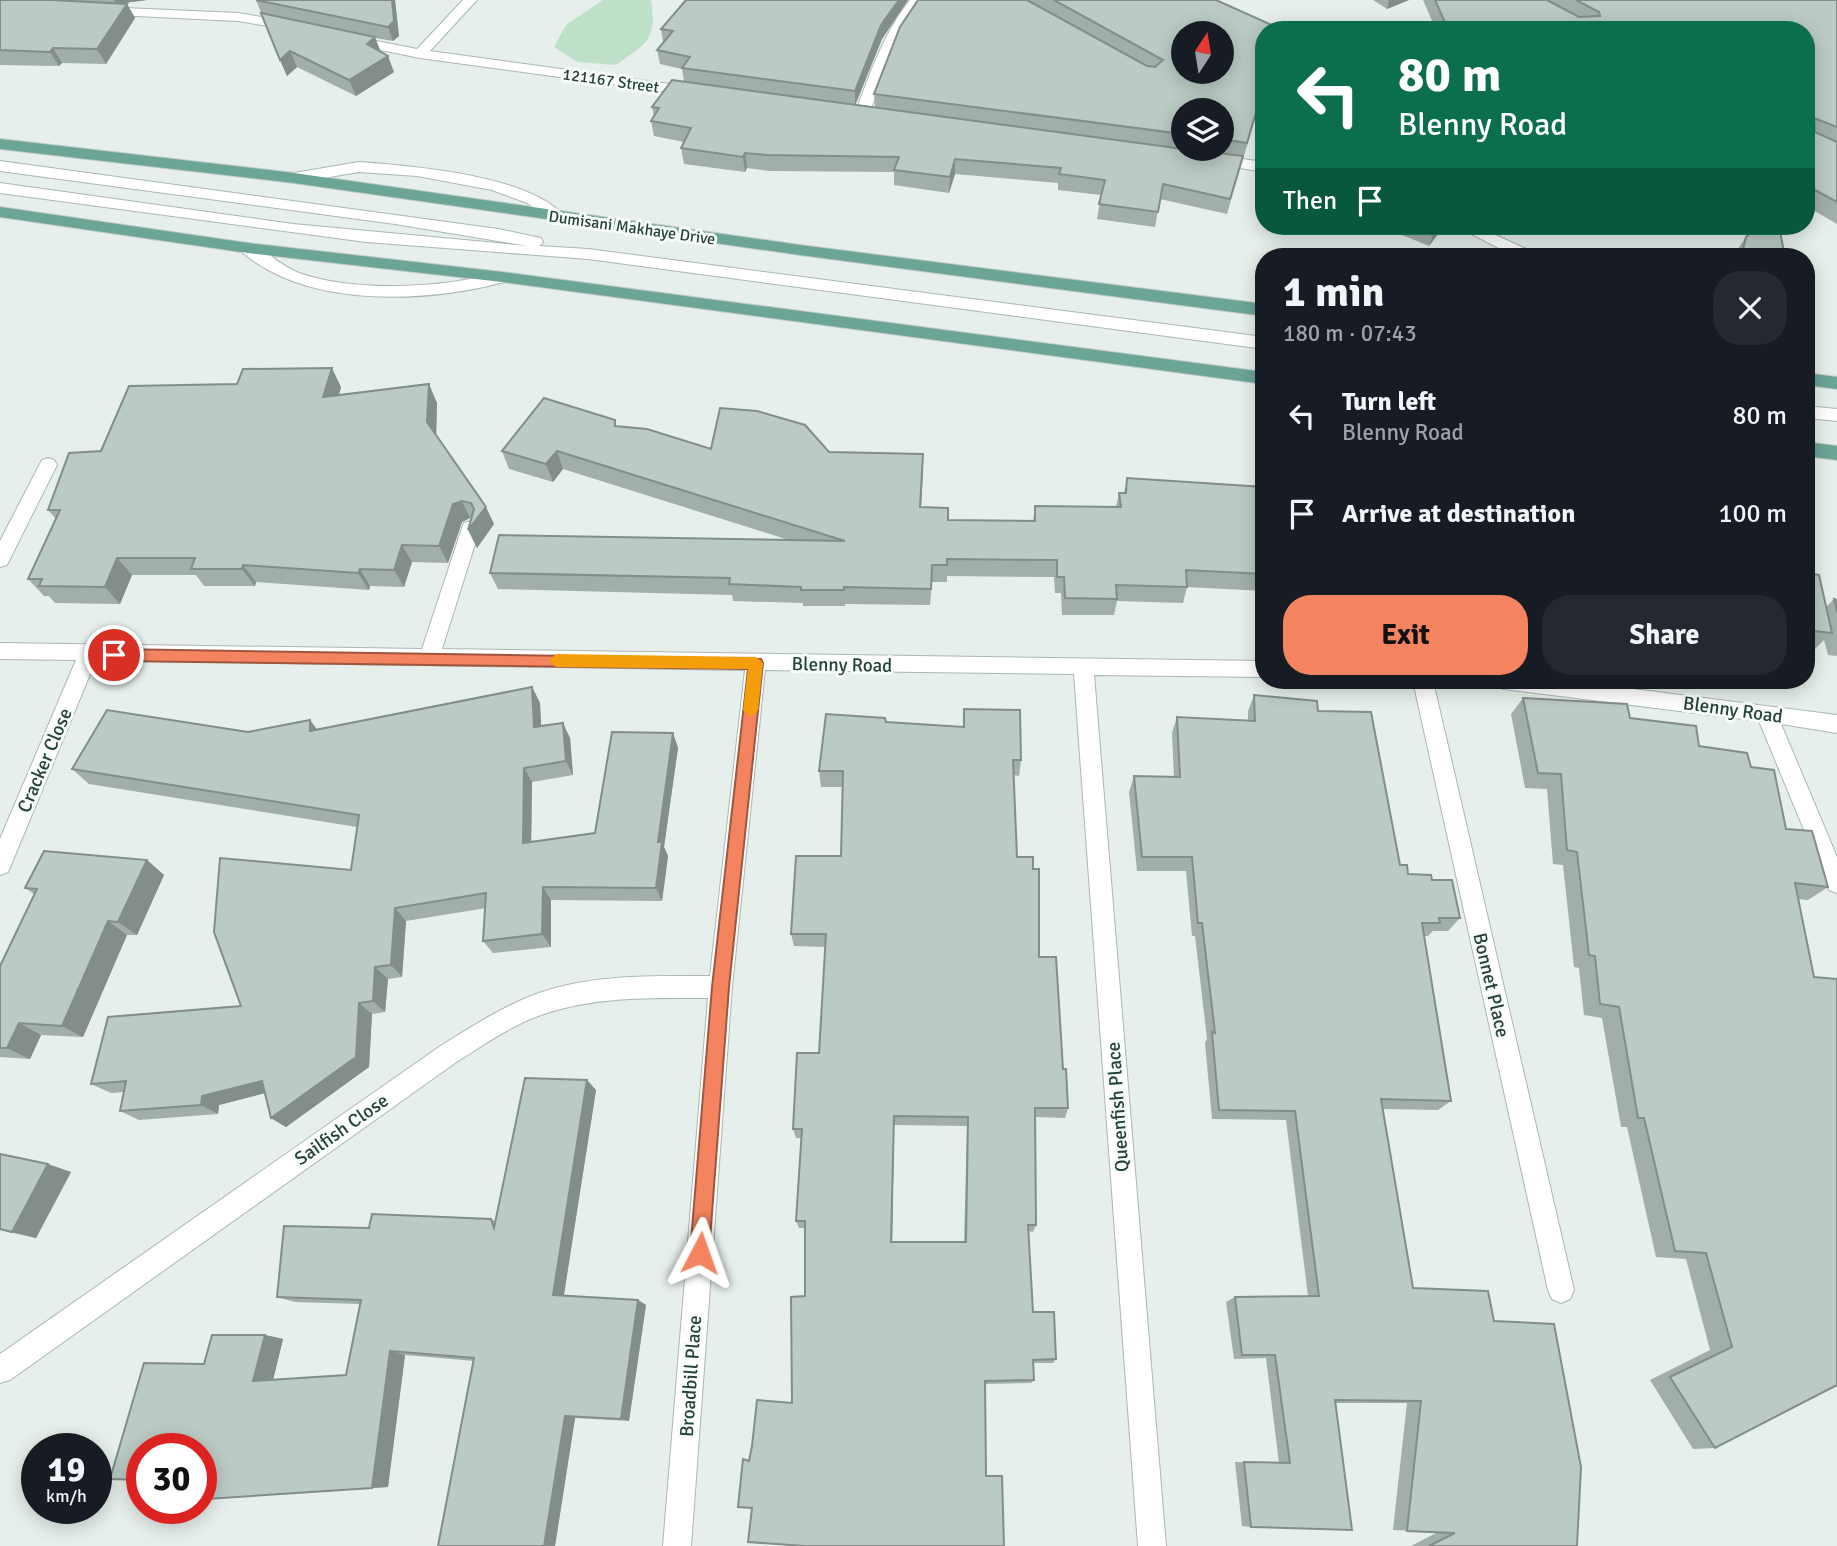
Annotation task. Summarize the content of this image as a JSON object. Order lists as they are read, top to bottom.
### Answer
{
  "streets": {
    "main road": ["Dumisani Makhaye Drive"],
    "street": [
      "121167 Street",
      "Blenny Road",
      "Cracker Close",
      "Bonnet Place",
      "Queenfish Place",
      "Sailfish Close",
      "Broadbill Place"
    ]
  },
  "crossings": [
    ["Blenny Road", "Cracker Close"],
    ["Blenny Road", "Queenfish Place"],
    ["Blenny Road", "Broadbill Place"],
    ["Sailfish Close", "Broadbill Place"]
  ],
  "north": "top",
  "page": {
    "turn": ["80 m", "Blenny Road"],
    "then": "Then",
    "heading": ["1 min", "180 m · 07:43"],
    "list": [
      {
        "name": "Turn left",
        "note": "Blenny Road",
        "value": "80 m"
      },
      {
        "name": "Arrive at destination",
        "value": "100 m"
      }
    ],
    "buttons": ["Exit", "Share"],
    "speed": "19 km/h",
    "limit": "30"
  }
}
